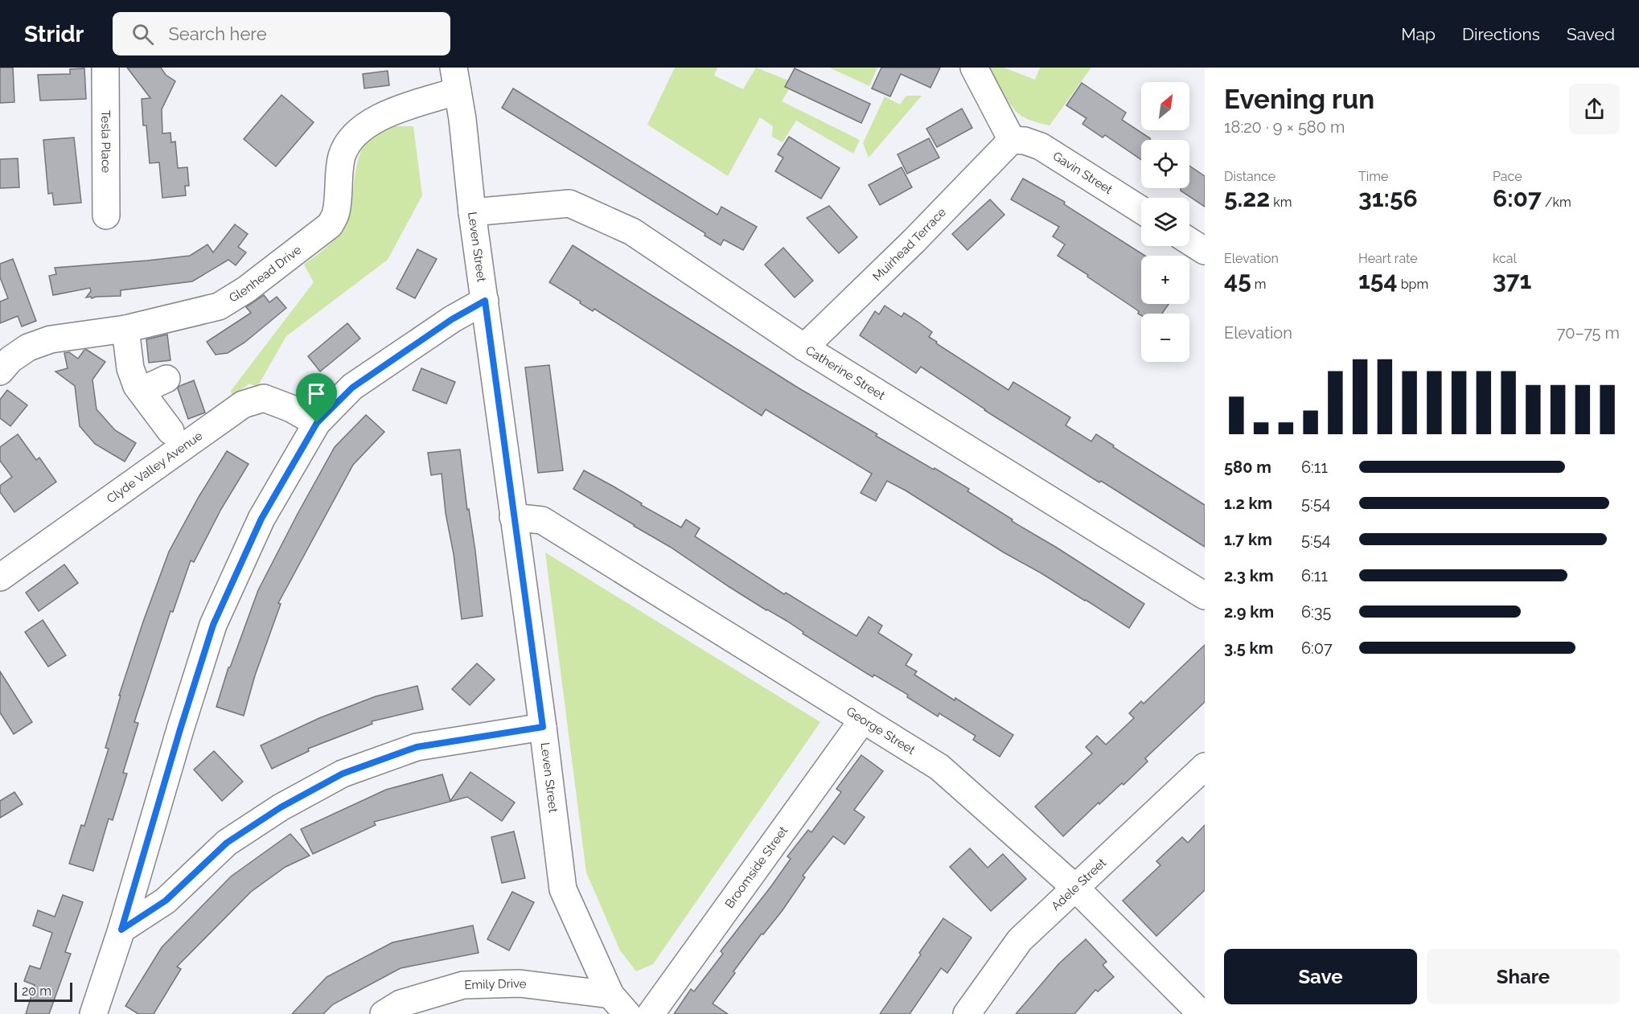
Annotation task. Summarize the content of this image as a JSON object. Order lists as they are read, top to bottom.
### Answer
{
  "streets": {
    "street": [
      "Tesla Place",
      "Gavin Street",
      "Muirhead Terrace",
      "Leven Street",
      "Glenhead Drive",
      "Catherine Street",
      "Clyde Valley Avenue",
      "George Street",
      "Broomside Street",
      "Adele Street",
      "Emily Drive"
    ]
  },
  "crossings": [
    ["Gavin Street", "Muirhead Terrace"],
    ["Muirhead Terrace", "Catherine Street"],
    ["Leven Street", "Glenhead Drive"],
    ["Leven Street", "Catherine Street"],
    ["Leven Street", "George Street"],
    ["Leven Street", "Emily Drive"],
    ["George Street", "Broomside Street"],
    ["George Street", "Adele Street"]
  ],
  "scale_bar": "20 m",
  "north": "top right",
  "page": {
    "header": "Stridr",
    "search": "Search here",
    "nav": ["Map", "Directions", "Saved"],
    "heading": ["Evening run", "18:20 · 9 × 580 m"],
    "map_buttons": ["+", "−"],
    "stats": [
      ["Distance", "5.22 km"],
      ["Time", "31:56"],
      ["Pace", "6:07 /km"],
      ["Elevation", "45 m"],
      ["Heart rate", "154 bpm"],
      ["kcal", "371"]
    ],
    "chart": ["Elevation", "70–75 m"],
    "list": [
      {
        "name": "580 m",
        "note": "6:11"
      },
      {
        "name": "1.2 km",
        "note": "5:54"
      },
      {
        "name": "1.7 km",
        "note": "5:54"
      },
      {
        "name": "2.3 km",
        "note": "6:11"
      },
      {
        "name": "2.9 km",
        "note": "6:35"
      },
      {
        "name": "3.5 km",
        "note": "6:07"
      }
    ],
    "buttons": ["Save", "Share"],
    "scale": "20 m"
  }
}
